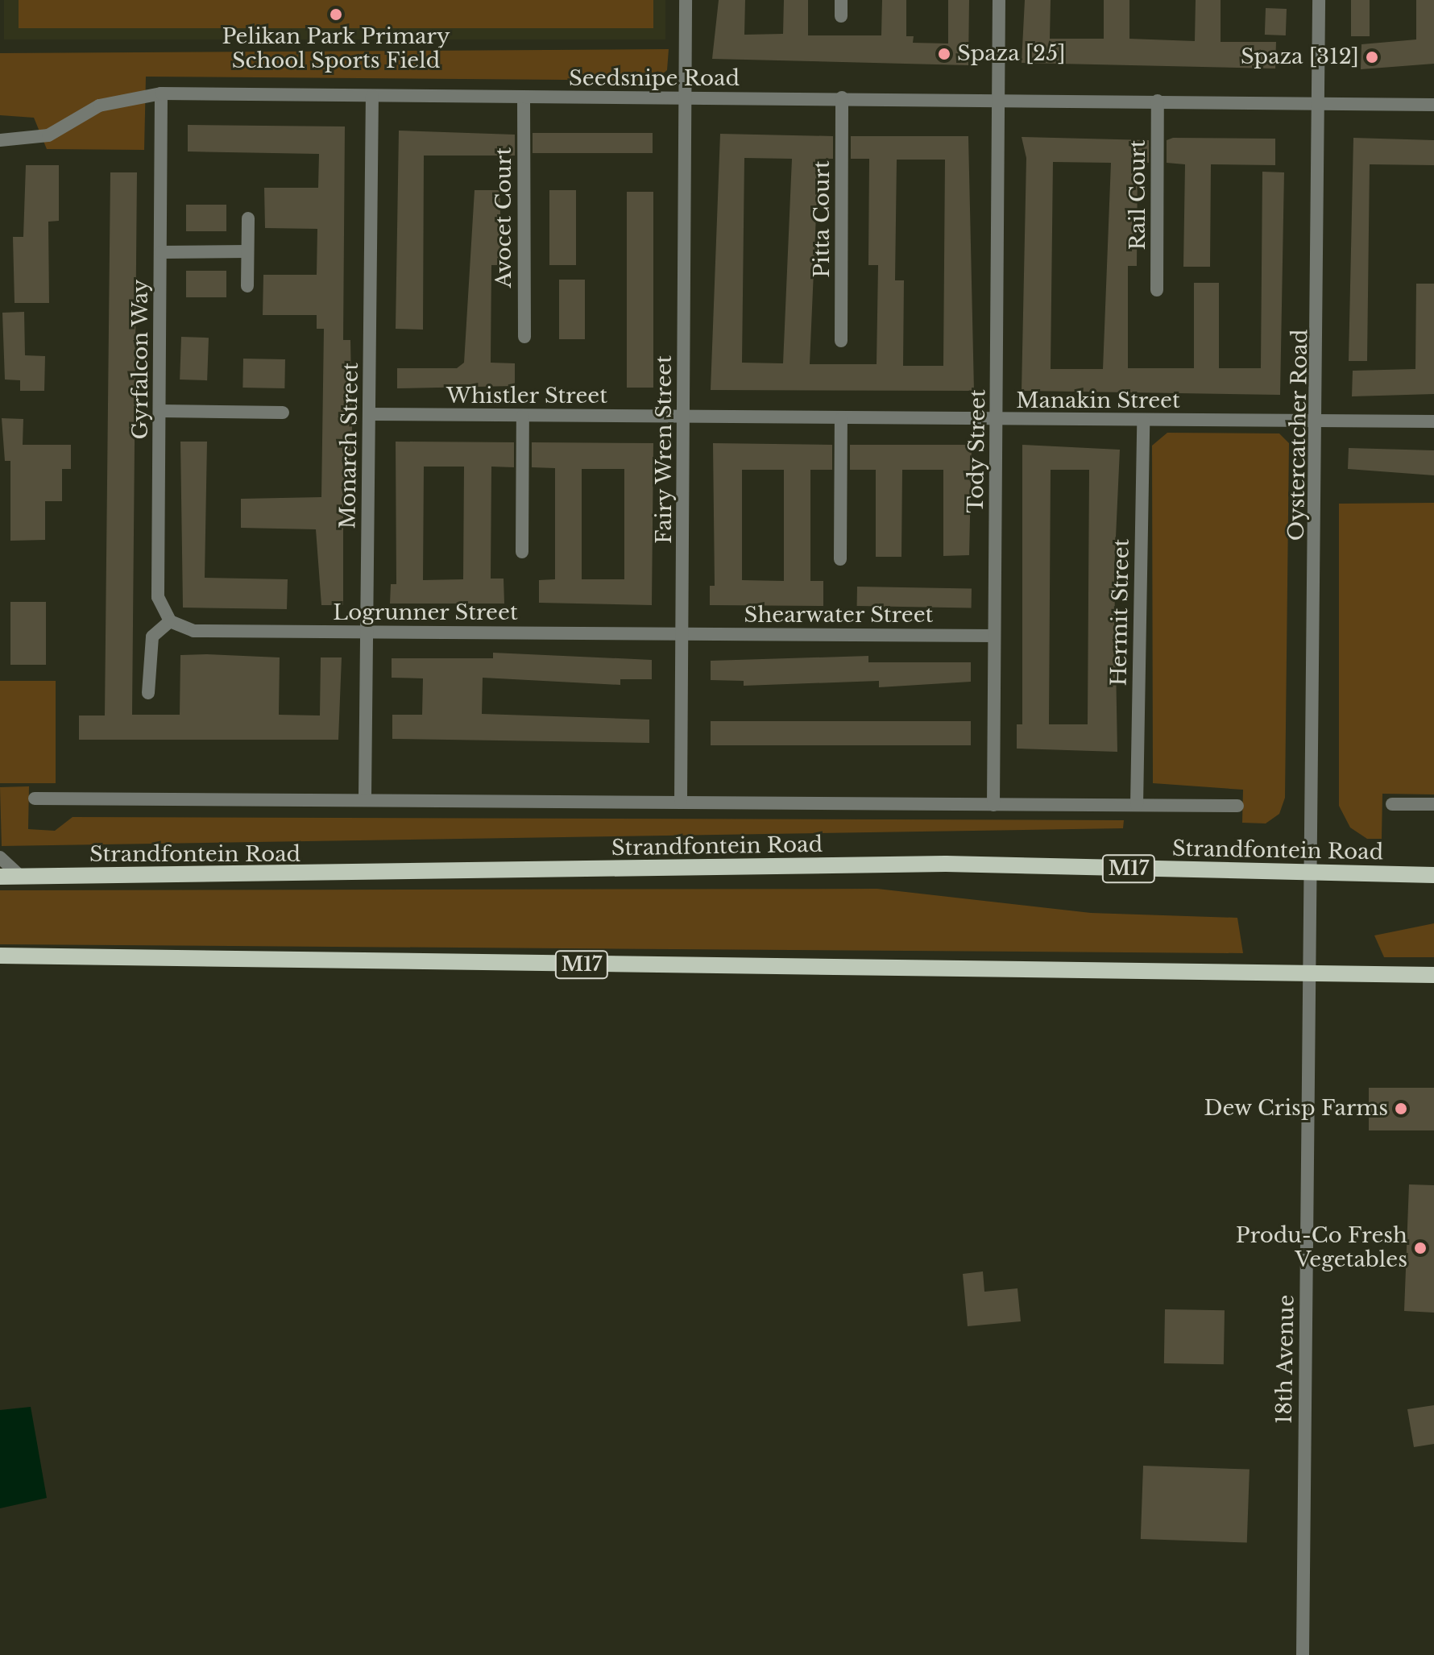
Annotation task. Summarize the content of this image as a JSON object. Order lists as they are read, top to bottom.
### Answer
{
  "streets": {
    "main road": ["Strandfontein Road", "M17"],
    "street": [
      "Seedsnipe Road",
      "Rail Court",
      "Avocet Court",
      "Pitta Court",
      "Gyrfalcon Way",
      "Whistler Street",
      "Manakin Street",
      "Oystercatcher Road",
      "Monarch Street",
      "Fairy Wren Street",
      "Tody Street",
      "Hermit Street",
      "Logrunner Street",
      "Shearwater Street",
      "18th Avenue"
    ]
  },
  "crossings": [
    ["Seedsnipe Road", "Rail Court"],
    ["Seedsnipe Road", "Avocet Court"],
    ["Seedsnipe Road", "Pitta Court"],
    ["Seedsnipe Road", "Gyrfalcon Way"],
    ["Seedsnipe Road", "Oystercatcher Road"],
    ["Seedsnipe Road", "Monarch Street"],
    ["Seedsnipe Road", "Fairy Wren Street"],
    ["Seedsnipe Road", "Tody Street"],
    ["Gyrfalcon Way", "Logrunner Street"],
    ["Whistler Street", "Manakin Street"],
    ["Whistler Street", "Monarch Street"],
    ["Whistler Street", "Fairy Wren Street"],
    ["Manakin Street", "Oystercatcher Road"],
    ["Manakin Street", "Fairy Wren Street"],
    ["Manakin Street", "Tody Street"],
    ["Manakin Street", "Hermit Street"],
    ["Oystercatcher Road", "Strandfontein Road"],
    ["Oystercatcher Road", "18th Avenue"],
    ["Monarch Street", "Logrunner Street"],
    ["Monarch Street", "Strandfontein Road"],
    ["Fairy Wren Street", "Logrunner Street"],
    ["Fairy Wren Street", "Shearwater Street"],
    ["Fairy Wren Street", "Strandfontein Road"],
    ["Tody Street", "Shearwater Street"],
    ["Tody Street", "Strandfontein Road"],
    ["Hermit Street", "Strandfontein Road"],
    ["Logrunner Street", "Shearwater Street"],
    ["Strandfontein Road", "18th Avenue"],
    ["M17", "18th Avenue"]
  ],
  "places": [
    "Pelikan Park Primary School Sports Field",
    "Spaza [25]",
    "Spaza [312]",
    "Dew Crisp Farms",
    "Produ-Co Fresh Vegetables"
  ]
}
